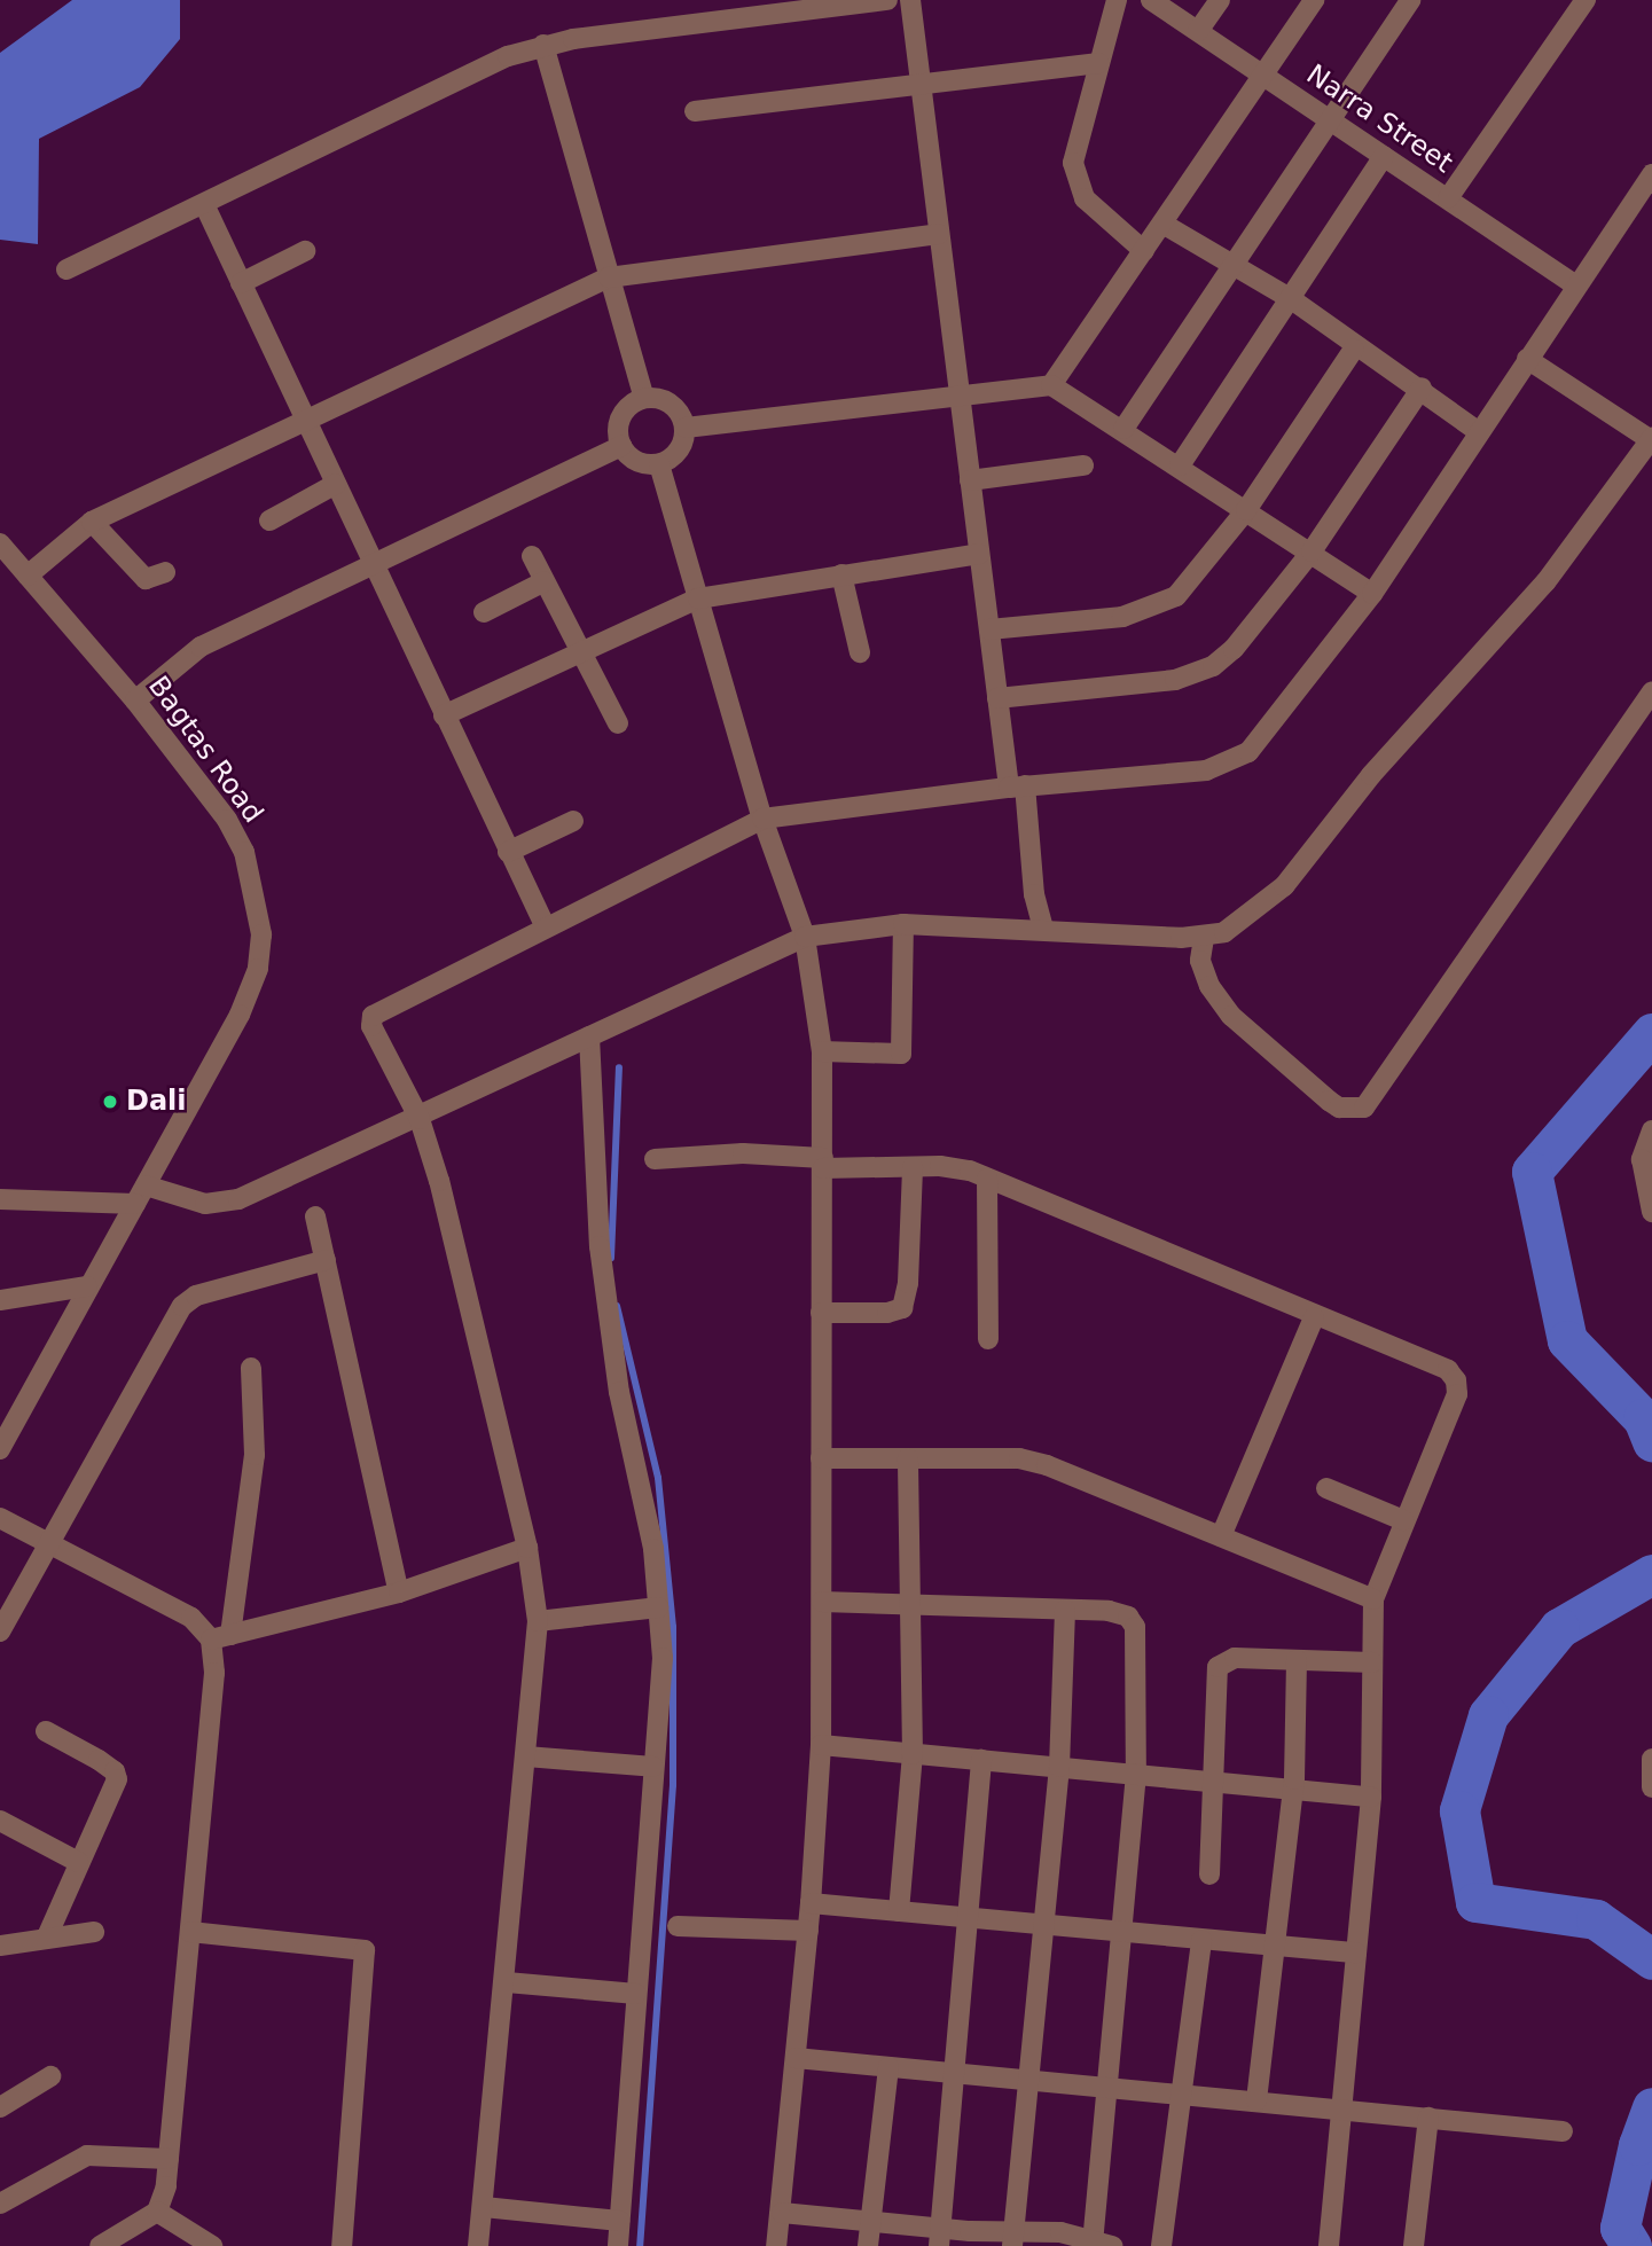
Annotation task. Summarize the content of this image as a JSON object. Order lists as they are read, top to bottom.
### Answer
{
  "streets": {
    "street": ["Narra Street", "Bagtas Road"]
  },
  "places": ["Dali"]
}
